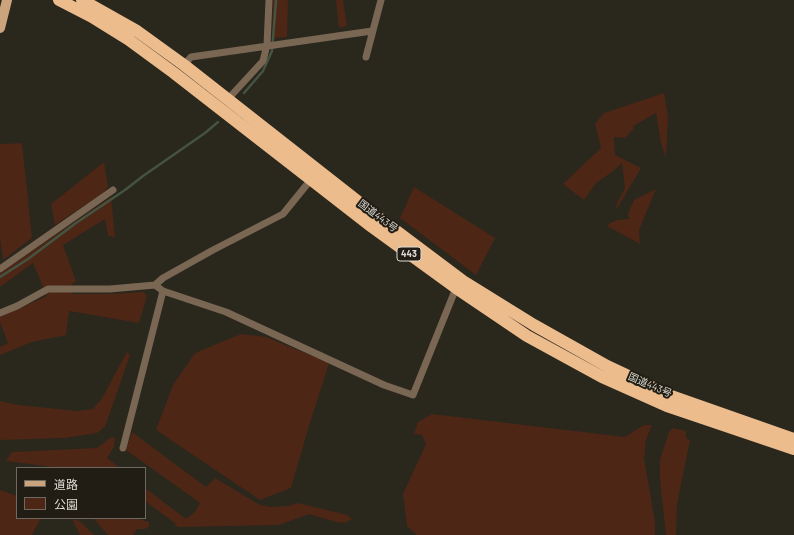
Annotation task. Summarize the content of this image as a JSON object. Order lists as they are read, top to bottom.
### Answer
{
  "streets": {
    "highway": ["国道443号", "443"]
  },
  "legend": ["道路", "公園"]
}
